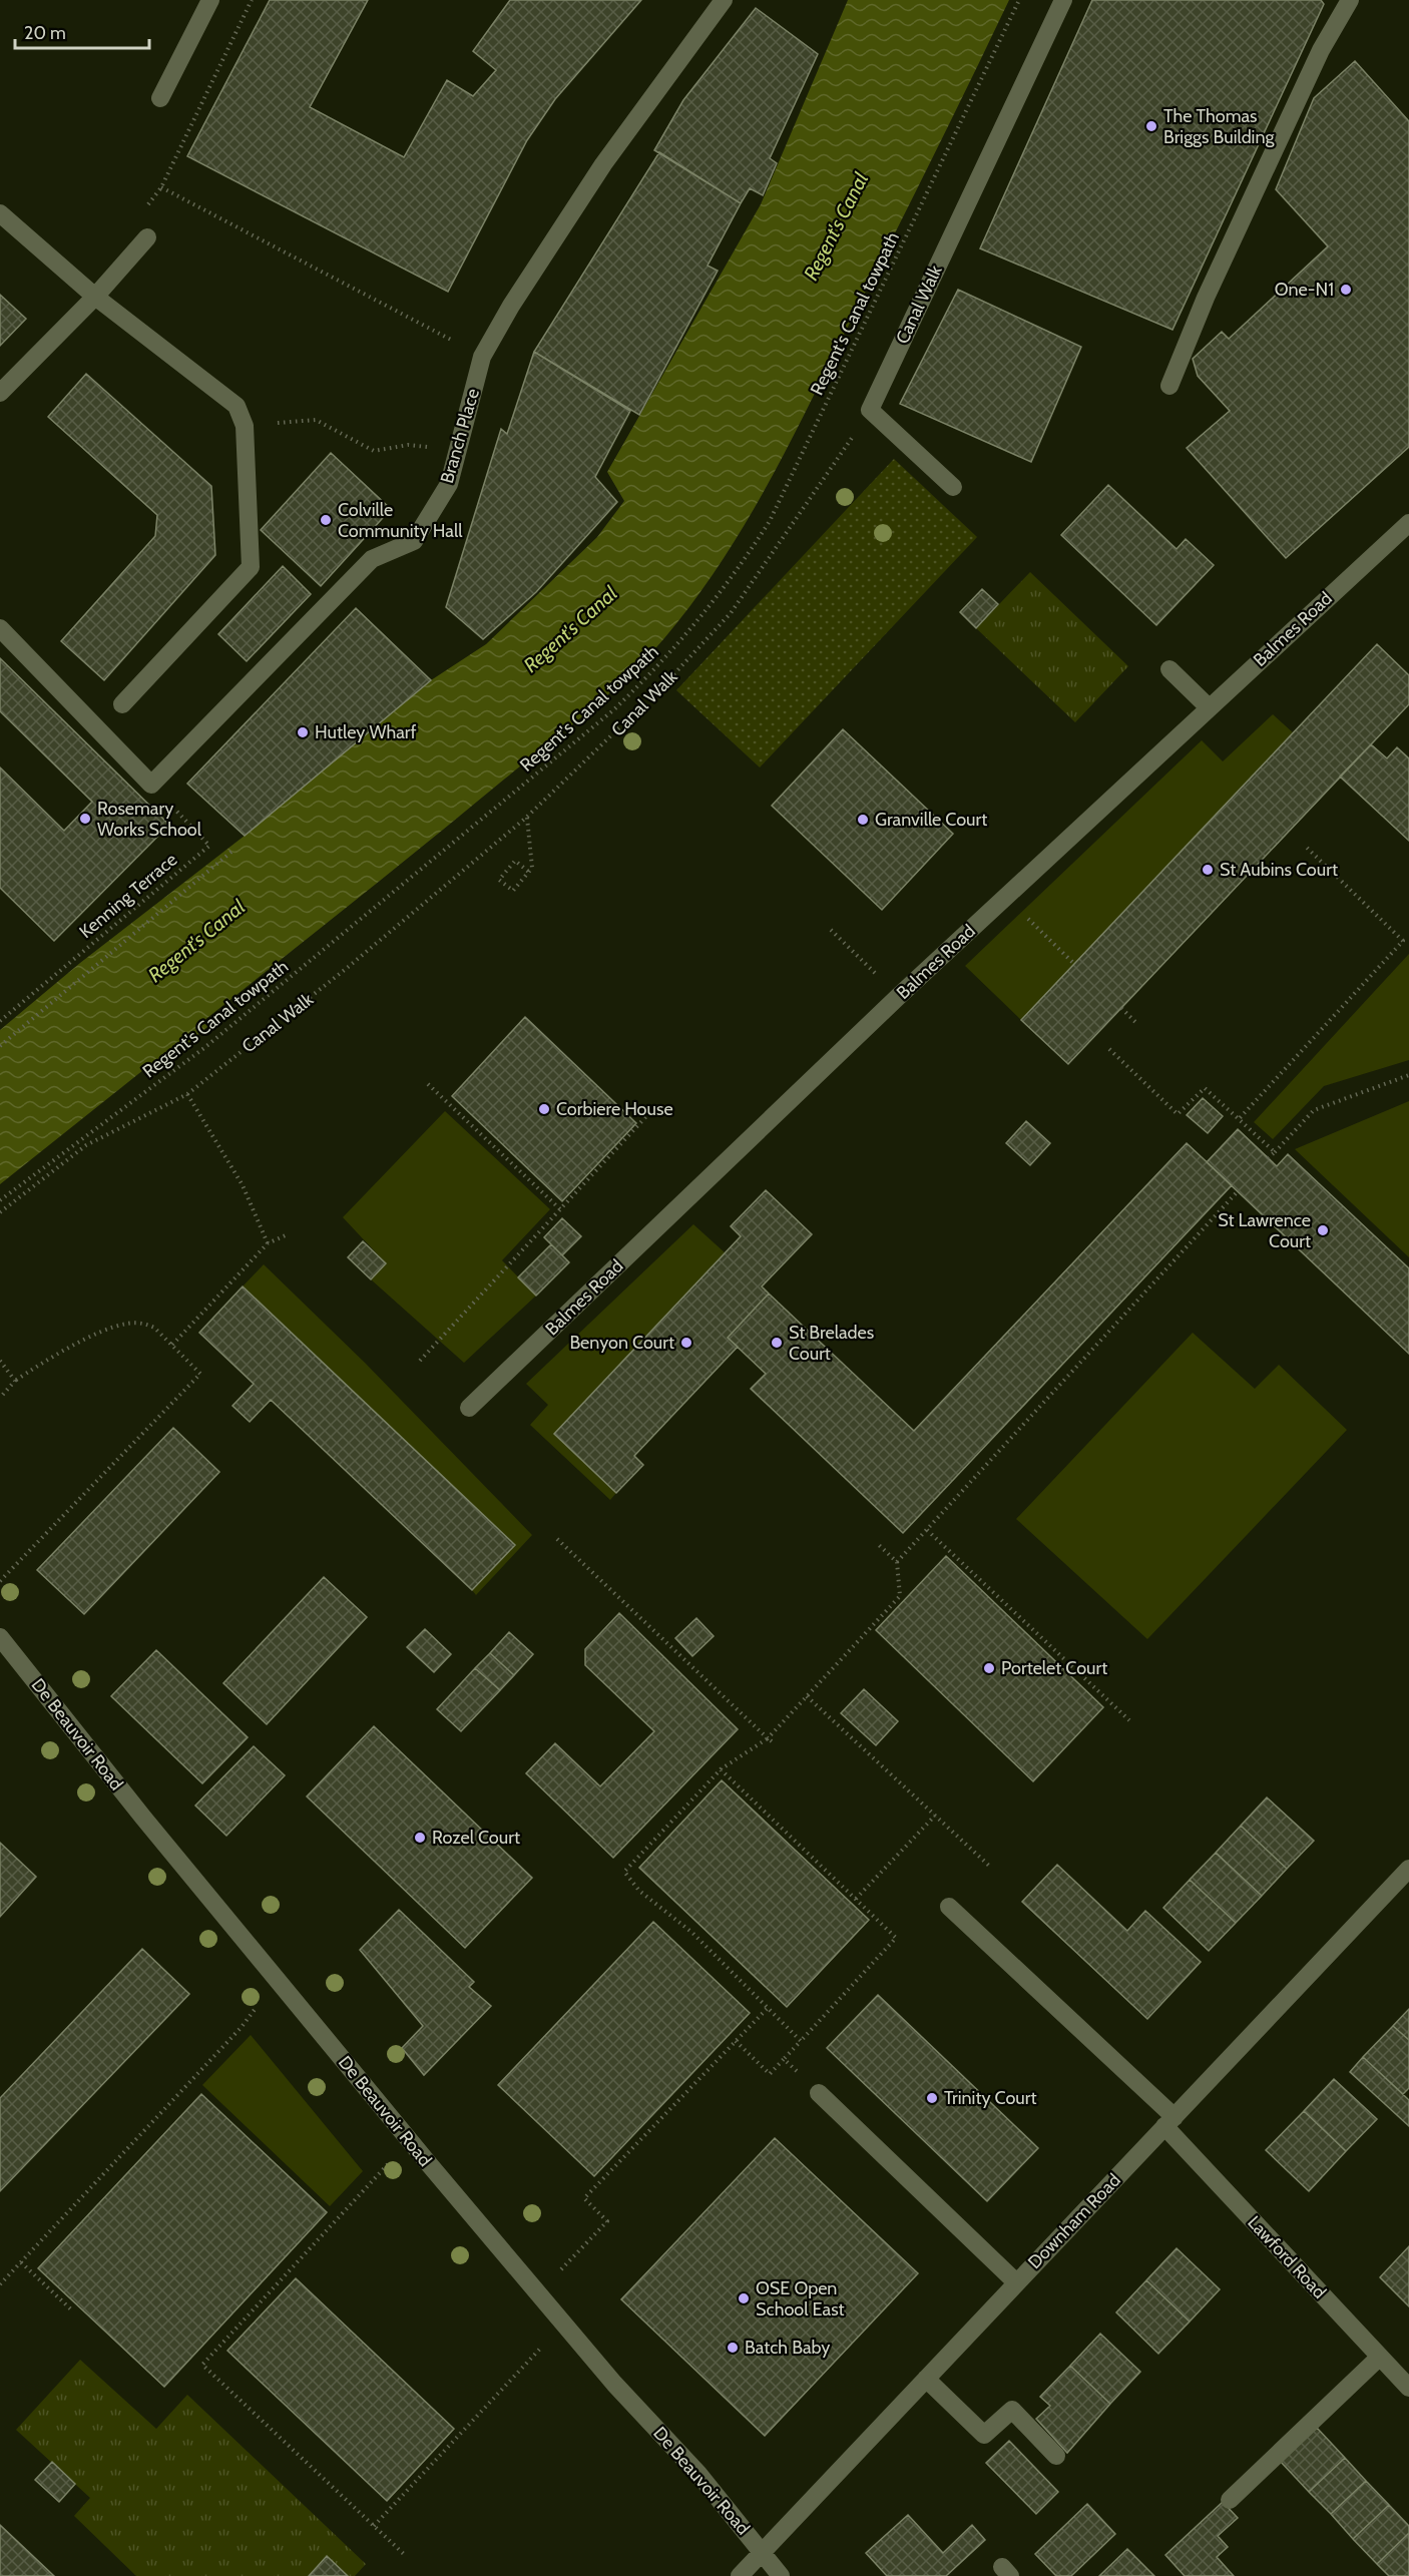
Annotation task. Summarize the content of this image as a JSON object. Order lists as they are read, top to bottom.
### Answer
{
  "streets": {
    "street": [
      "Canal Walk",
      "Branch Place",
      "Balmes Road",
      "De Beauvoir Road",
      "Downham Road",
      "Lawford Road"
    ],
    "path": ["Regent's Canal towpath", "Kenning Terrace"]
  },
  "crossings": [
    ["Branch Place", "Kenning Terrace"],
    ["De Beauvoir Road", "Downham Road"],
    ["Downham Road", "Lawford Road"]
  ],
  "water": ["Regent's Canal"],
  "places": [
    "The Thomas Briggs Building",
    "One-N1",
    "Colville Community Hall",
    "Hutley Wharf",
    "Rosemary Works School",
    "Granville Court",
    "St Aubins Court",
    "Corbiere House",
    "St Lawrence Court",
    "Benyon Court",
    "St Brelades Court",
    "Portelet Court",
    "Rozel Court",
    "Trinity Court",
    "OSE Open School East",
    "Batch Baby"
  ],
  "scale_bar": "20 m"
}
